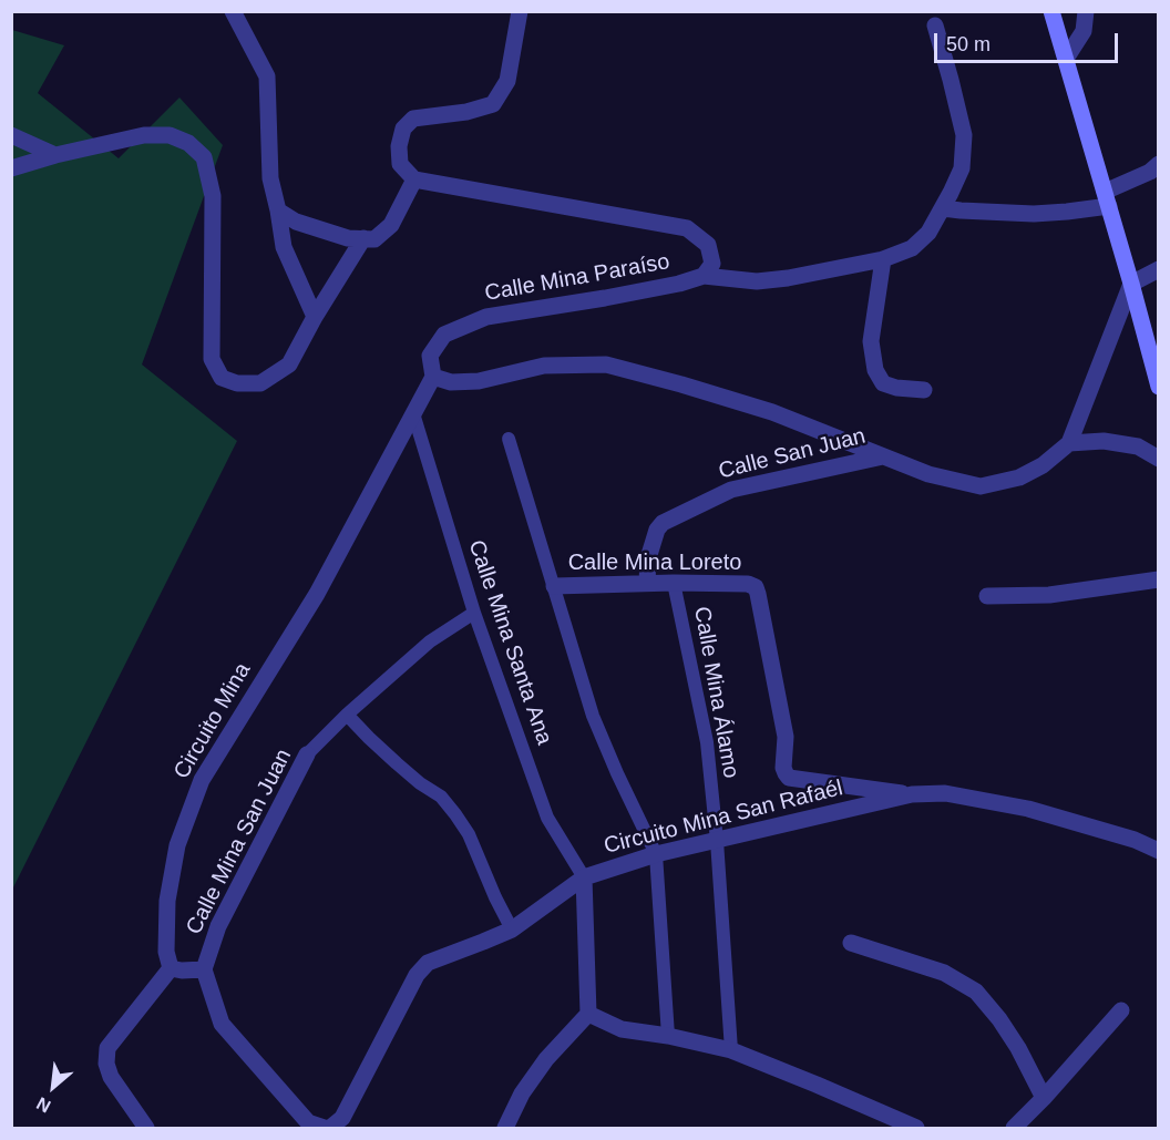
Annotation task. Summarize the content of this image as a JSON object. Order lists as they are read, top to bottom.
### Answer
{
  "streets": {
    "street": [
      "Calle Mina Paraíso",
      "Calle San Juan",
      "Calle Mina Loreto",
      "Circuito Mina",
      "Circuito Mina San Rafaél",
      "Calle Mina San Juan"
    ],
    "lane": ["Calle Mina Santa Ana", "Calle Mina Álamo"]
  },
  "crossings": [
    ["Calle Mina Paraíso", "Circuito Mina"],
    ["Calle San Juan", "Calle Mina Loreto"],
    ["Calle Mina Loreto", "Calle Mina Álamo"],
    ["Calle Mina Loreto", "Circuito Mina San Rafaél"],
    ["Calle Mina Santa Ana", "Circuito Mina"],
    ["Calle Mina Santa Ana", "Circuito Mina San Rafaél"],
    ["Calle Mina Santa Ana", "Calle Mina San Juan"],
    ["Calle Mina Álamo", "Circuito Mina San Rafaél"]
  ],
  "scale_bar": "50 m",
  "north": "bottom left"
}
